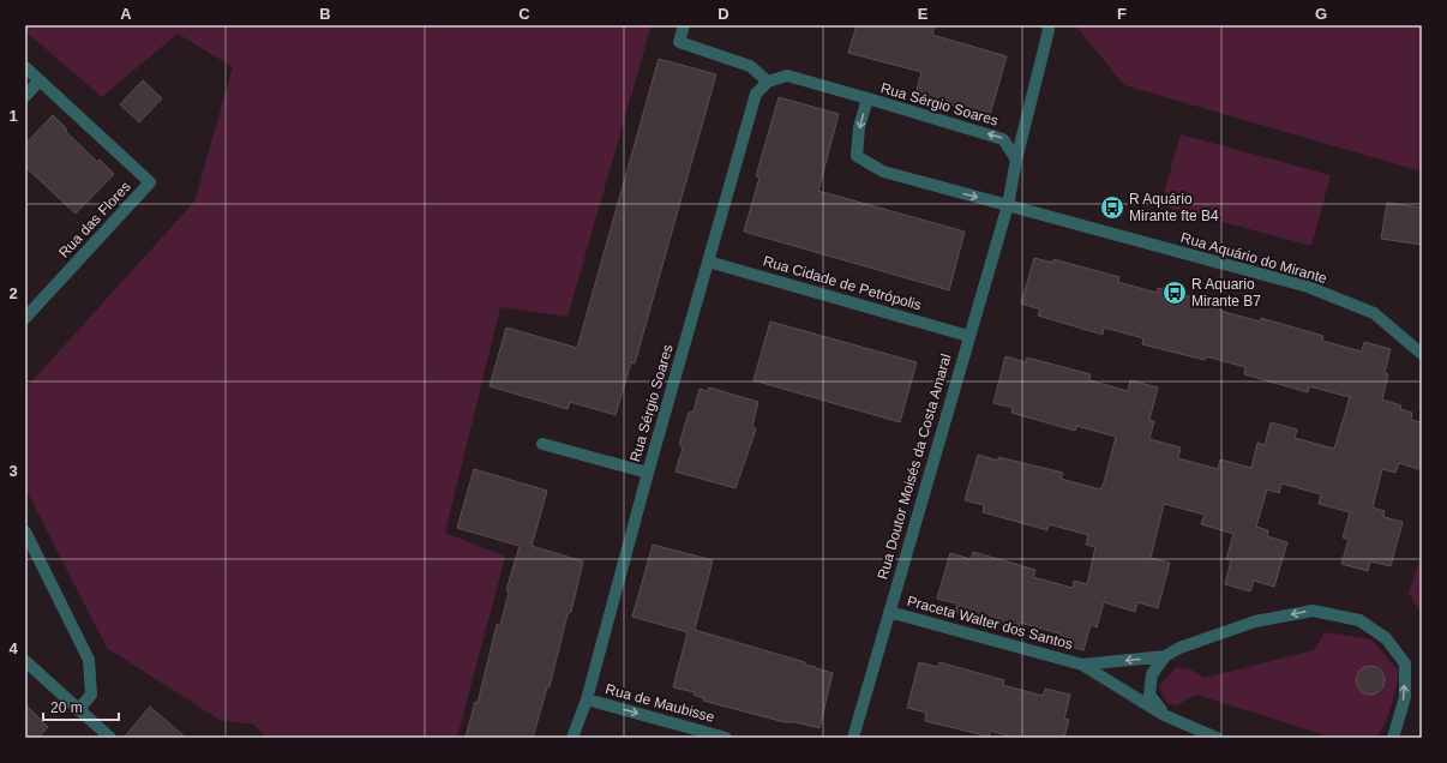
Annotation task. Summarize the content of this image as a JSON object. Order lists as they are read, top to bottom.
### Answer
{
  "streets": {
    "street": [
      "Rua Sérgio Soares",
      "Rua das Flores",
      "Rua Aquário do Mirante",
      "Rua Cidade de Petrópolis",
      "Rua Doutor Moisés da Costa Amaral",
      "Praceta Walter dos Santos",
      "Rua de Maubisse"
    ]
  },
  "crossings": [
    ["Rua Sérgio Soares", "Rua Aquário do Mirante"],
    ["Rua Sérgio Soares", "Rua Cidade de Petrópolis"],
    ["Rua Sérgio Soares", "Rua Doutor Moisés da Costa Amaral"],
    ["Rua Sérgio Soares", "Rua de Maubisse"],
    ["Rua Aquário do Mirante", "Rua Doutor Moisés da Costa Amaral"],
    ["Rua Cidade de Petrópolis", "Rua Doutor Moisés da Costa Amaral"],
    ["Rua Doutor Moisés da Costa Amaral", "Praceta Walter dos Santos"]
  ],
  "one_way": ["Rua de Maubisse"],
  "places": {
    "bus stop": ["R Aquário Mirante fte B4", "R Aquario Mirante B7"]
  },
  "scale_bar": "20 m",
  "grid": {
    "columns": [
      "A",
      "B",
      "C",
      "D",
      "E",
      "F",
      "G"
    ],
    "rows": [
      "1",
      "2",
      "3",
      "4"
    ]
  }
}
